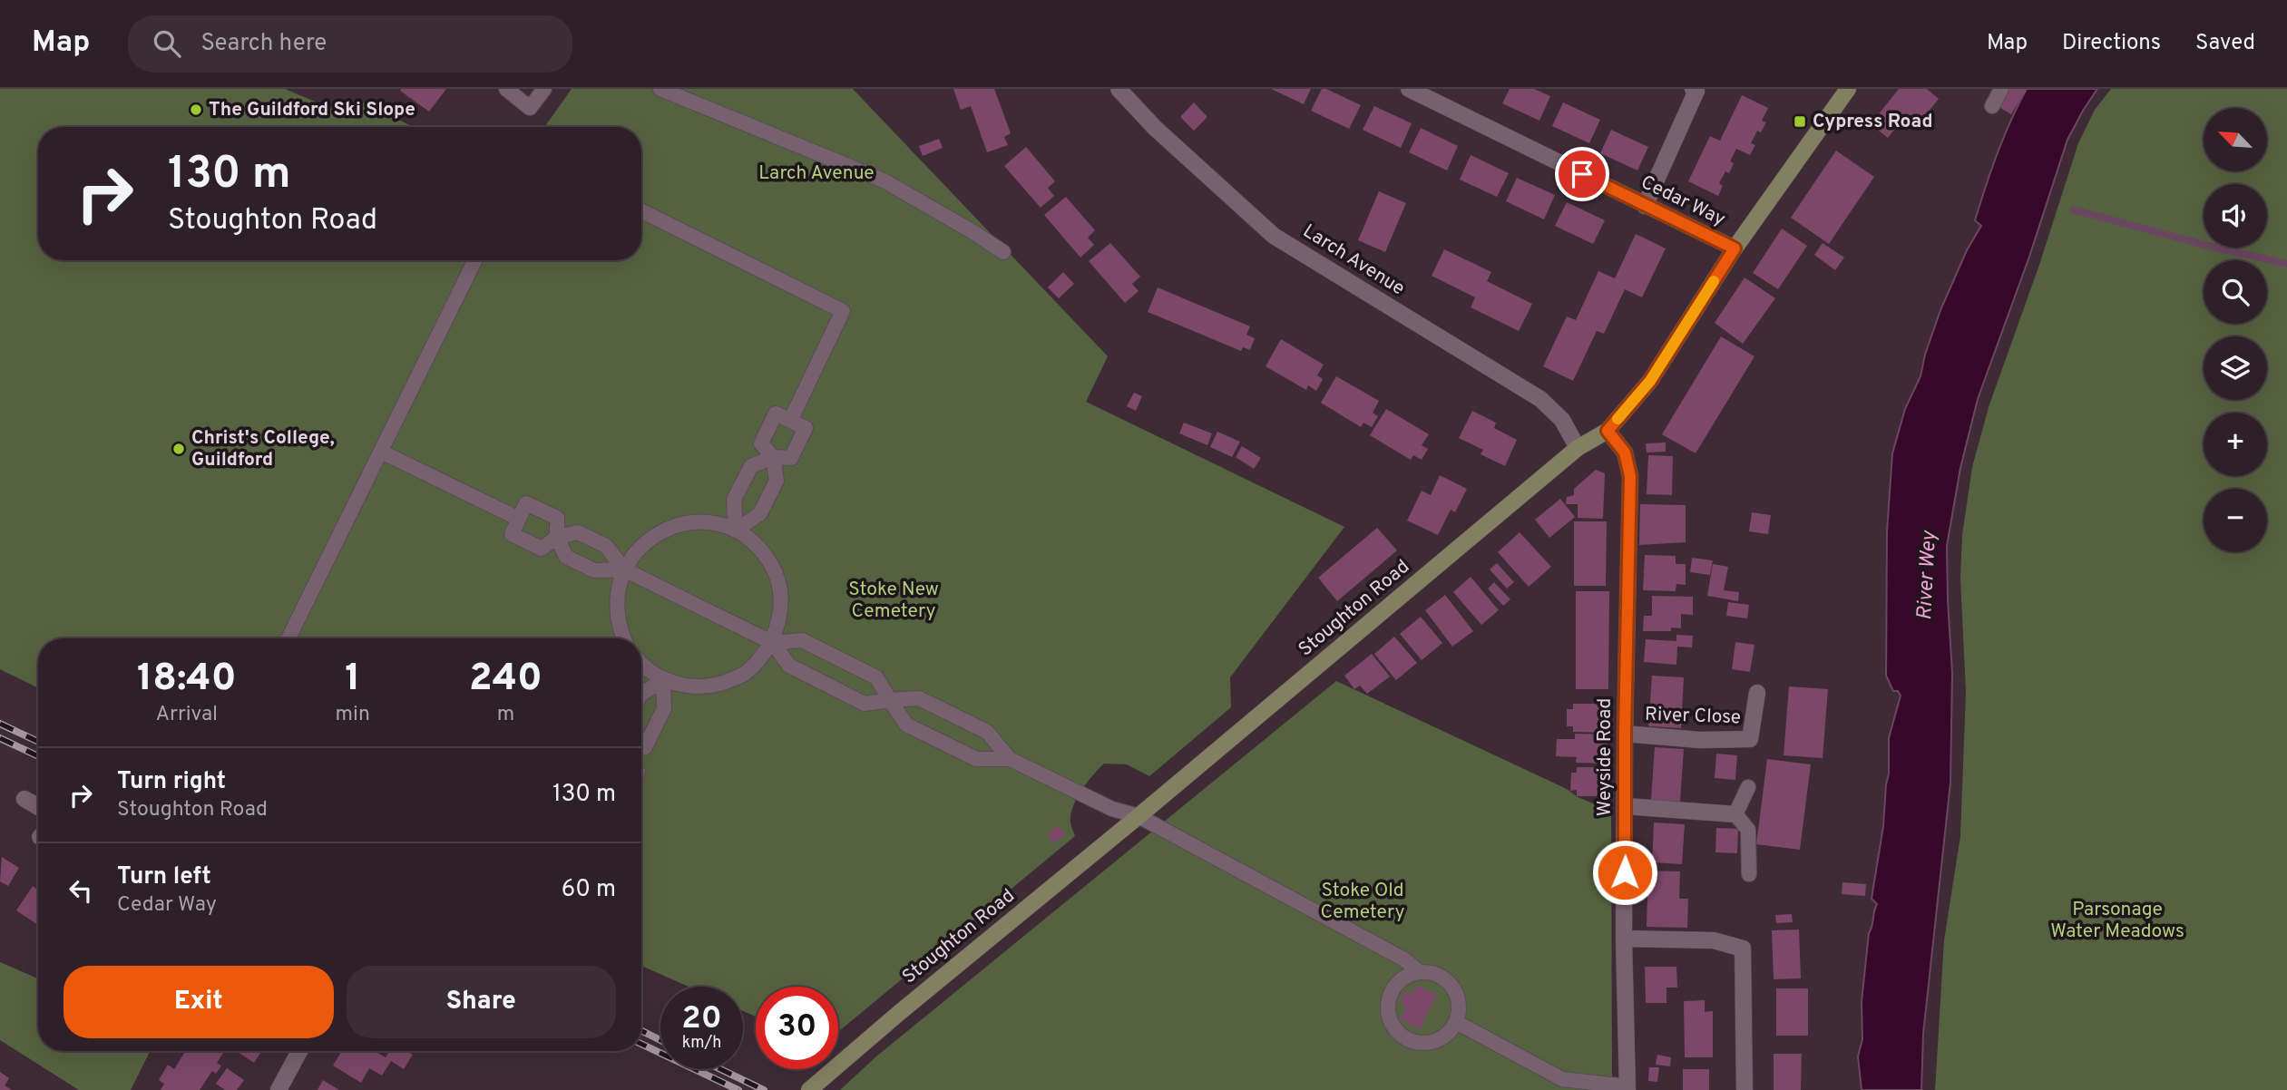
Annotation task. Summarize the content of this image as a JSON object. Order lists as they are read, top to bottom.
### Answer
{
  "streets": {
    "street": [
      "Cedar Way",
      "Larch Avenue",
      "Stoughton Road",
      "River Close",
      "Weyside Road"
    ]
  },
  "crossings": [
    ["Cedar Way", "Stoughton Road"],
    ["Larch Avenue", "Stoughton Road"],
    ["Stoughton Road", "Weyside Road"],
    ["River Close", "Weyside Road"]
  ],
  "water": ["River Wey"],
  "parks": [
    "Larch Avenue",
    "Stoke New Cemetery",
    "Stoke Old Cemetery",
    "Parsonage Water Meadows"
  ],
  "places": {
    "other": ["The Guildford Ski Slope", "Christ's College, Guildford"],
    "transit": ["Cypress Road"]
  },
  "north": "top left",
  "page": {
    "header": "Map",
    "search": "Search here",
    "nav": ["Map", "Directions", "Saved"],
    "map_buttons": ["+", "−"],
    "turn": ["130 m", "Stoughton Road"],
    "eta": [
      "18:40",
      "Arrival",
      "1",
      "min",
      "240",
      "m"
    ],
    "list": [
      {
        "name": "Turn right",
        "note": "Stoughton Road",
        "value": "130 m"
      },
      {
        "name": "Turn left",
        "note": "Cedar Way",
        "value": "60 m"
      }
    ],
    "buttons": ["Exit", "Share"],
    "speed": "20 km/h",
    "limit": "30"
  }
}
